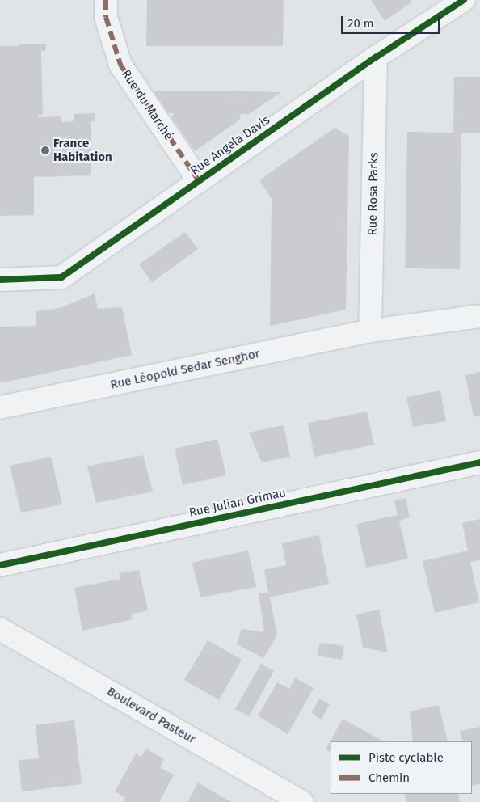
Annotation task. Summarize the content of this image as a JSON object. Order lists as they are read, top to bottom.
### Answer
{
  "streets": {
    "street": [
      "Rue du Marché",
      "Rue Angela Davis",
      "Rue Rosa Parks",
      "Rue Léopold Sedar Senghor",
      "Rue Julian Grimau",
      "Boulevard Pasteur"
    ]
  },
  "crossings": [
    ["Rue du Marché", "Rue Angela Davis"],
    ["Rue Angela Davis", "Rue Rosa Parks"],
    ["Rue Rosa Parks", "Rue Léopold Sedar Senghor"]
  ],
  "places": ["France Habitation"],
  "legend": ["Piste cyclable", "Chemin"],
  "scale_bar": "20 m"
}
